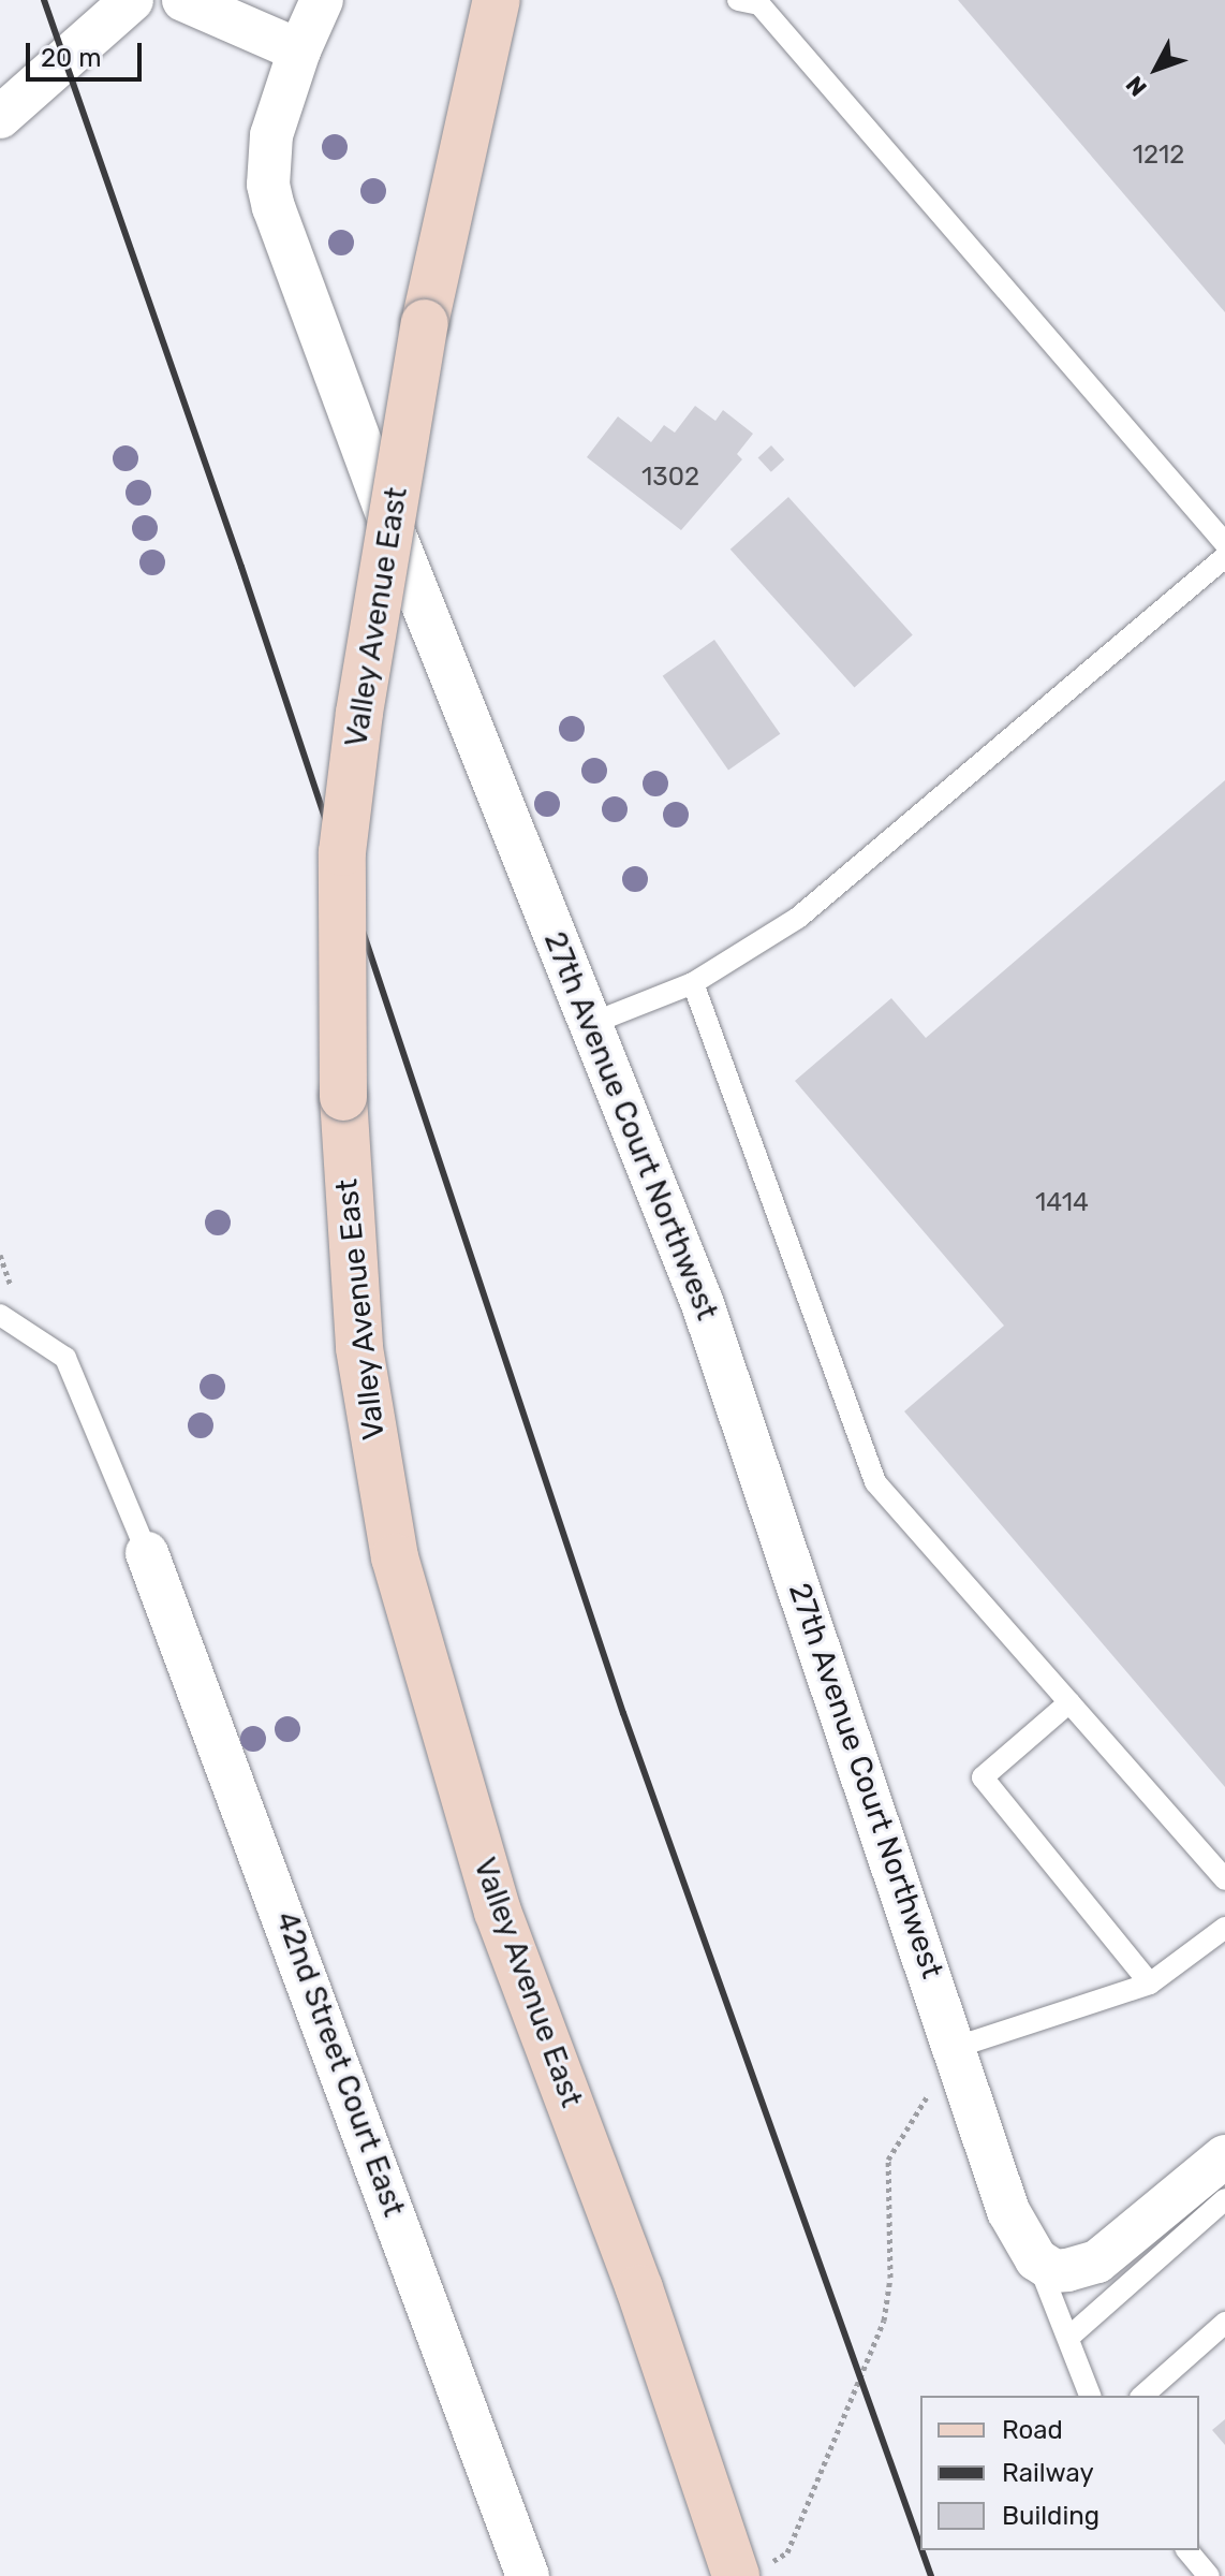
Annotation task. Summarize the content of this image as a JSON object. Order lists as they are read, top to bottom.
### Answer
{
  "streets": {
    "main road": ["Valley Avenue East"],
    "street": ["27th Avenue Court Northwest", "42nd Street Court East"]
  },
  "house_numbers": ["1212", "1302", "1414"],
  "legend": ["Road", "Railway", "Building"],
  "scale_bar": "20 m",
  "north": "bottom left"
}
